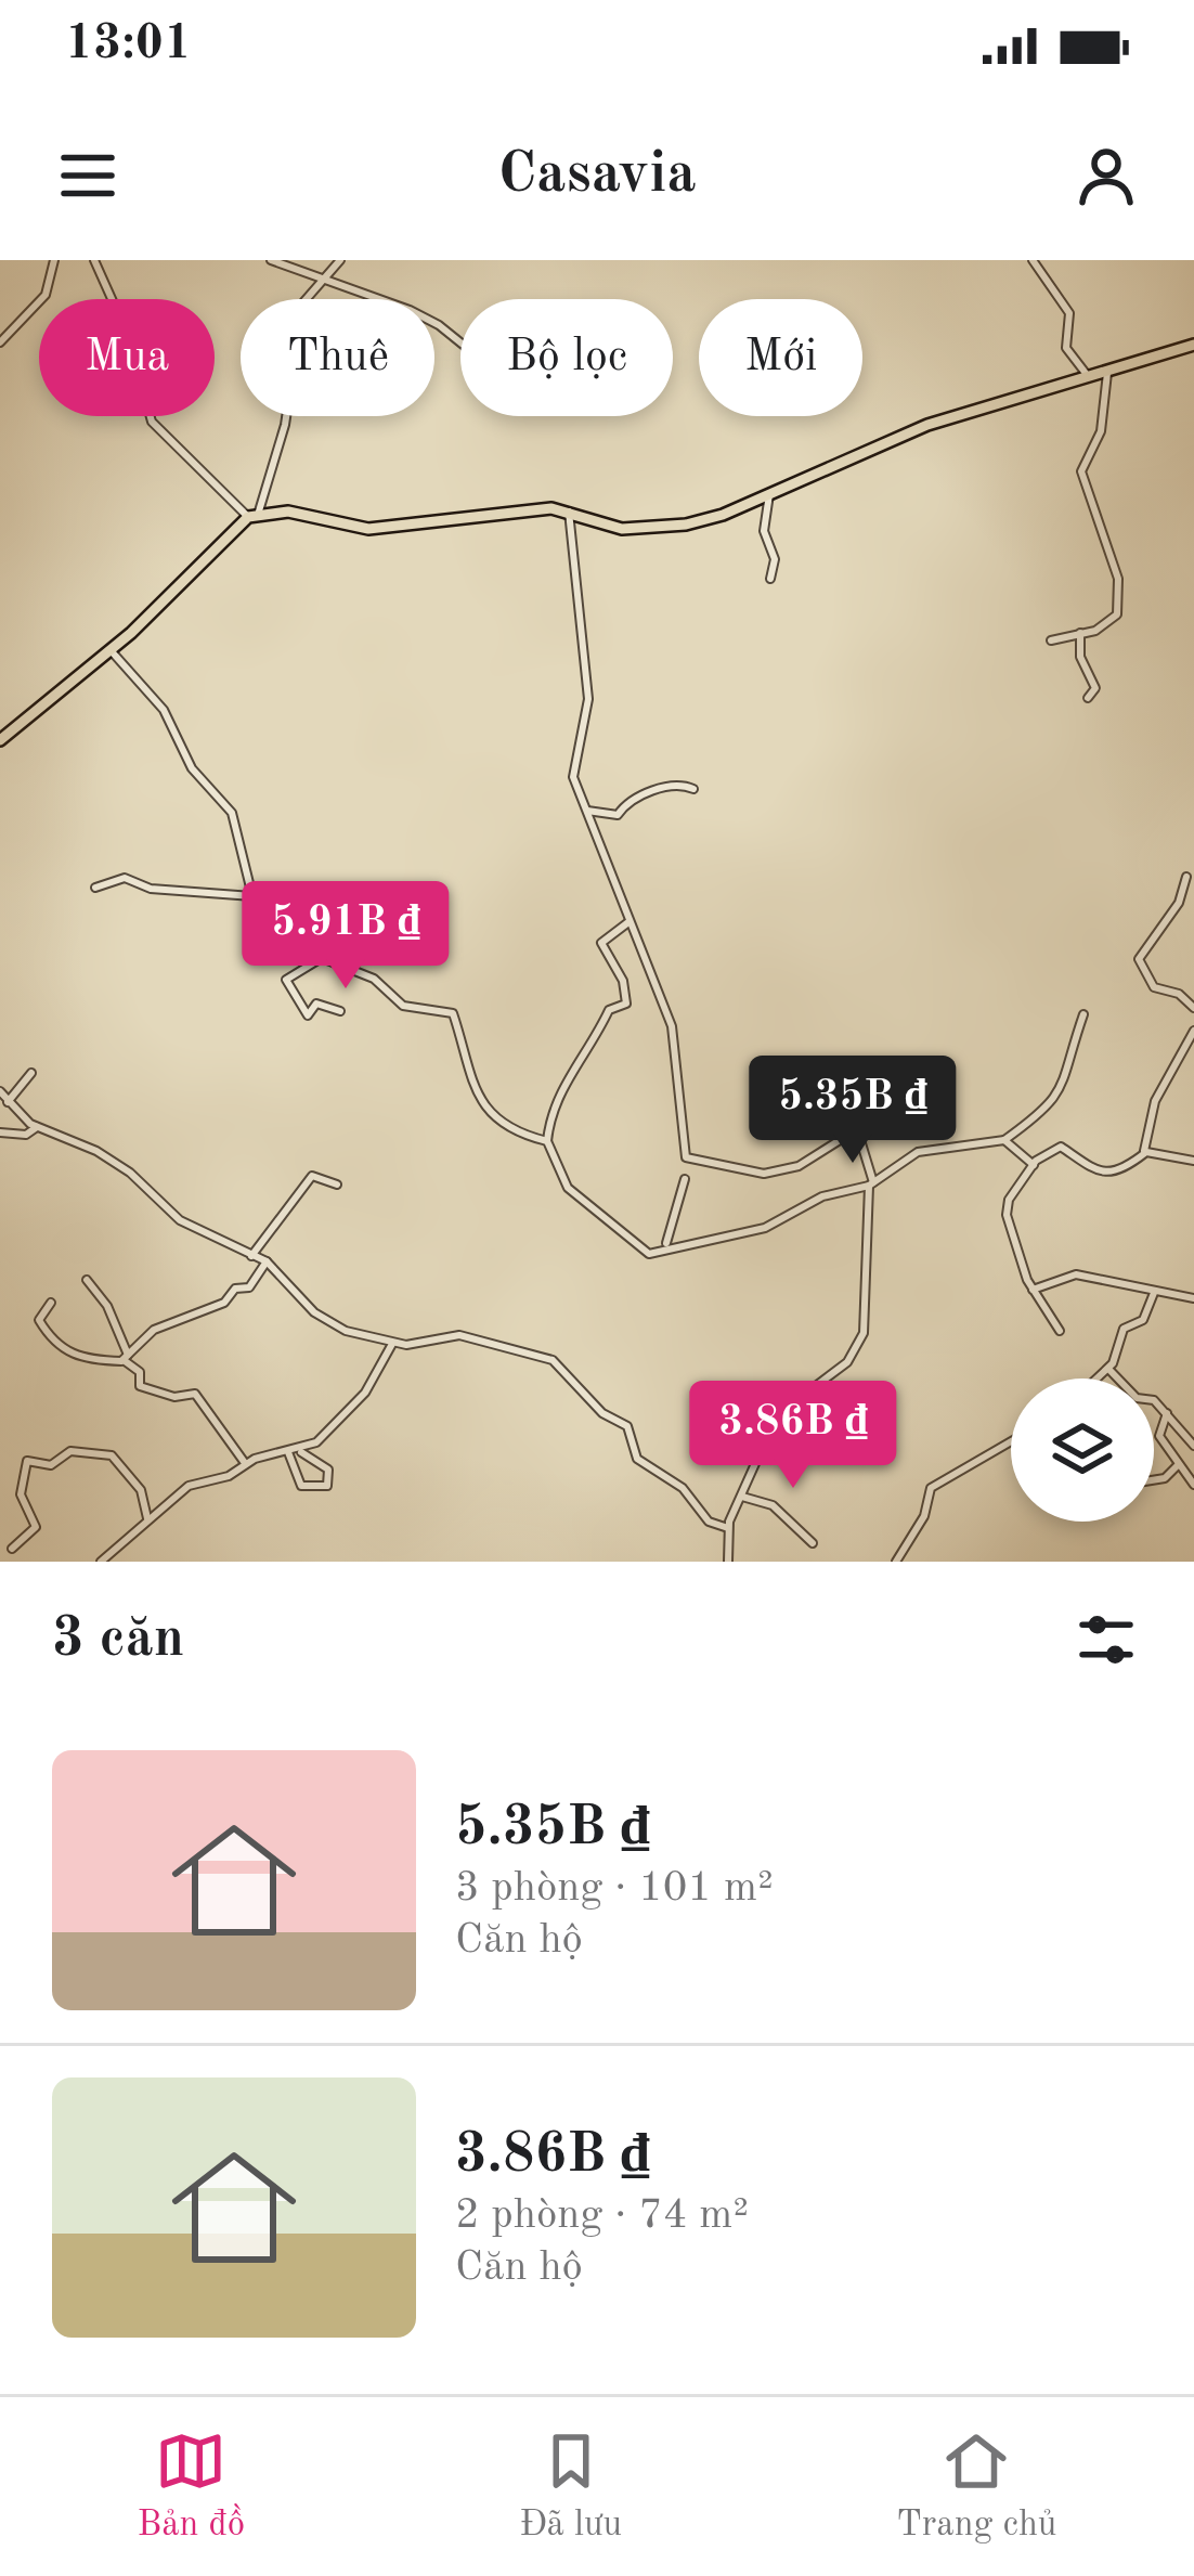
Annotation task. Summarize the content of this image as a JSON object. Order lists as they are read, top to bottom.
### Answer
{
  "page": {
    "status": "13:01",
    "header": "Casavia",
    "chip": [
      "Mua",
      "Thuê",
      "Bộ lọc",
      "Mới"
    ],
    "price": ["5.91B ₫", "5.35B ₫", "3.86B ₫"],
    "heading": "3 căn",
    "list": [
      {
        "name": "5.35B ₫",
        "note": "3 phòng · 101 m² · Căn hộ"
      },
      {
        "name": "3.86B ₫",
        "note": "2 phòng · 74 m² · Căn hộ"
      }
    ],
    "tabs": ["Bản đồ", "Đã lưu", "Trang chủ"]
  }
}
